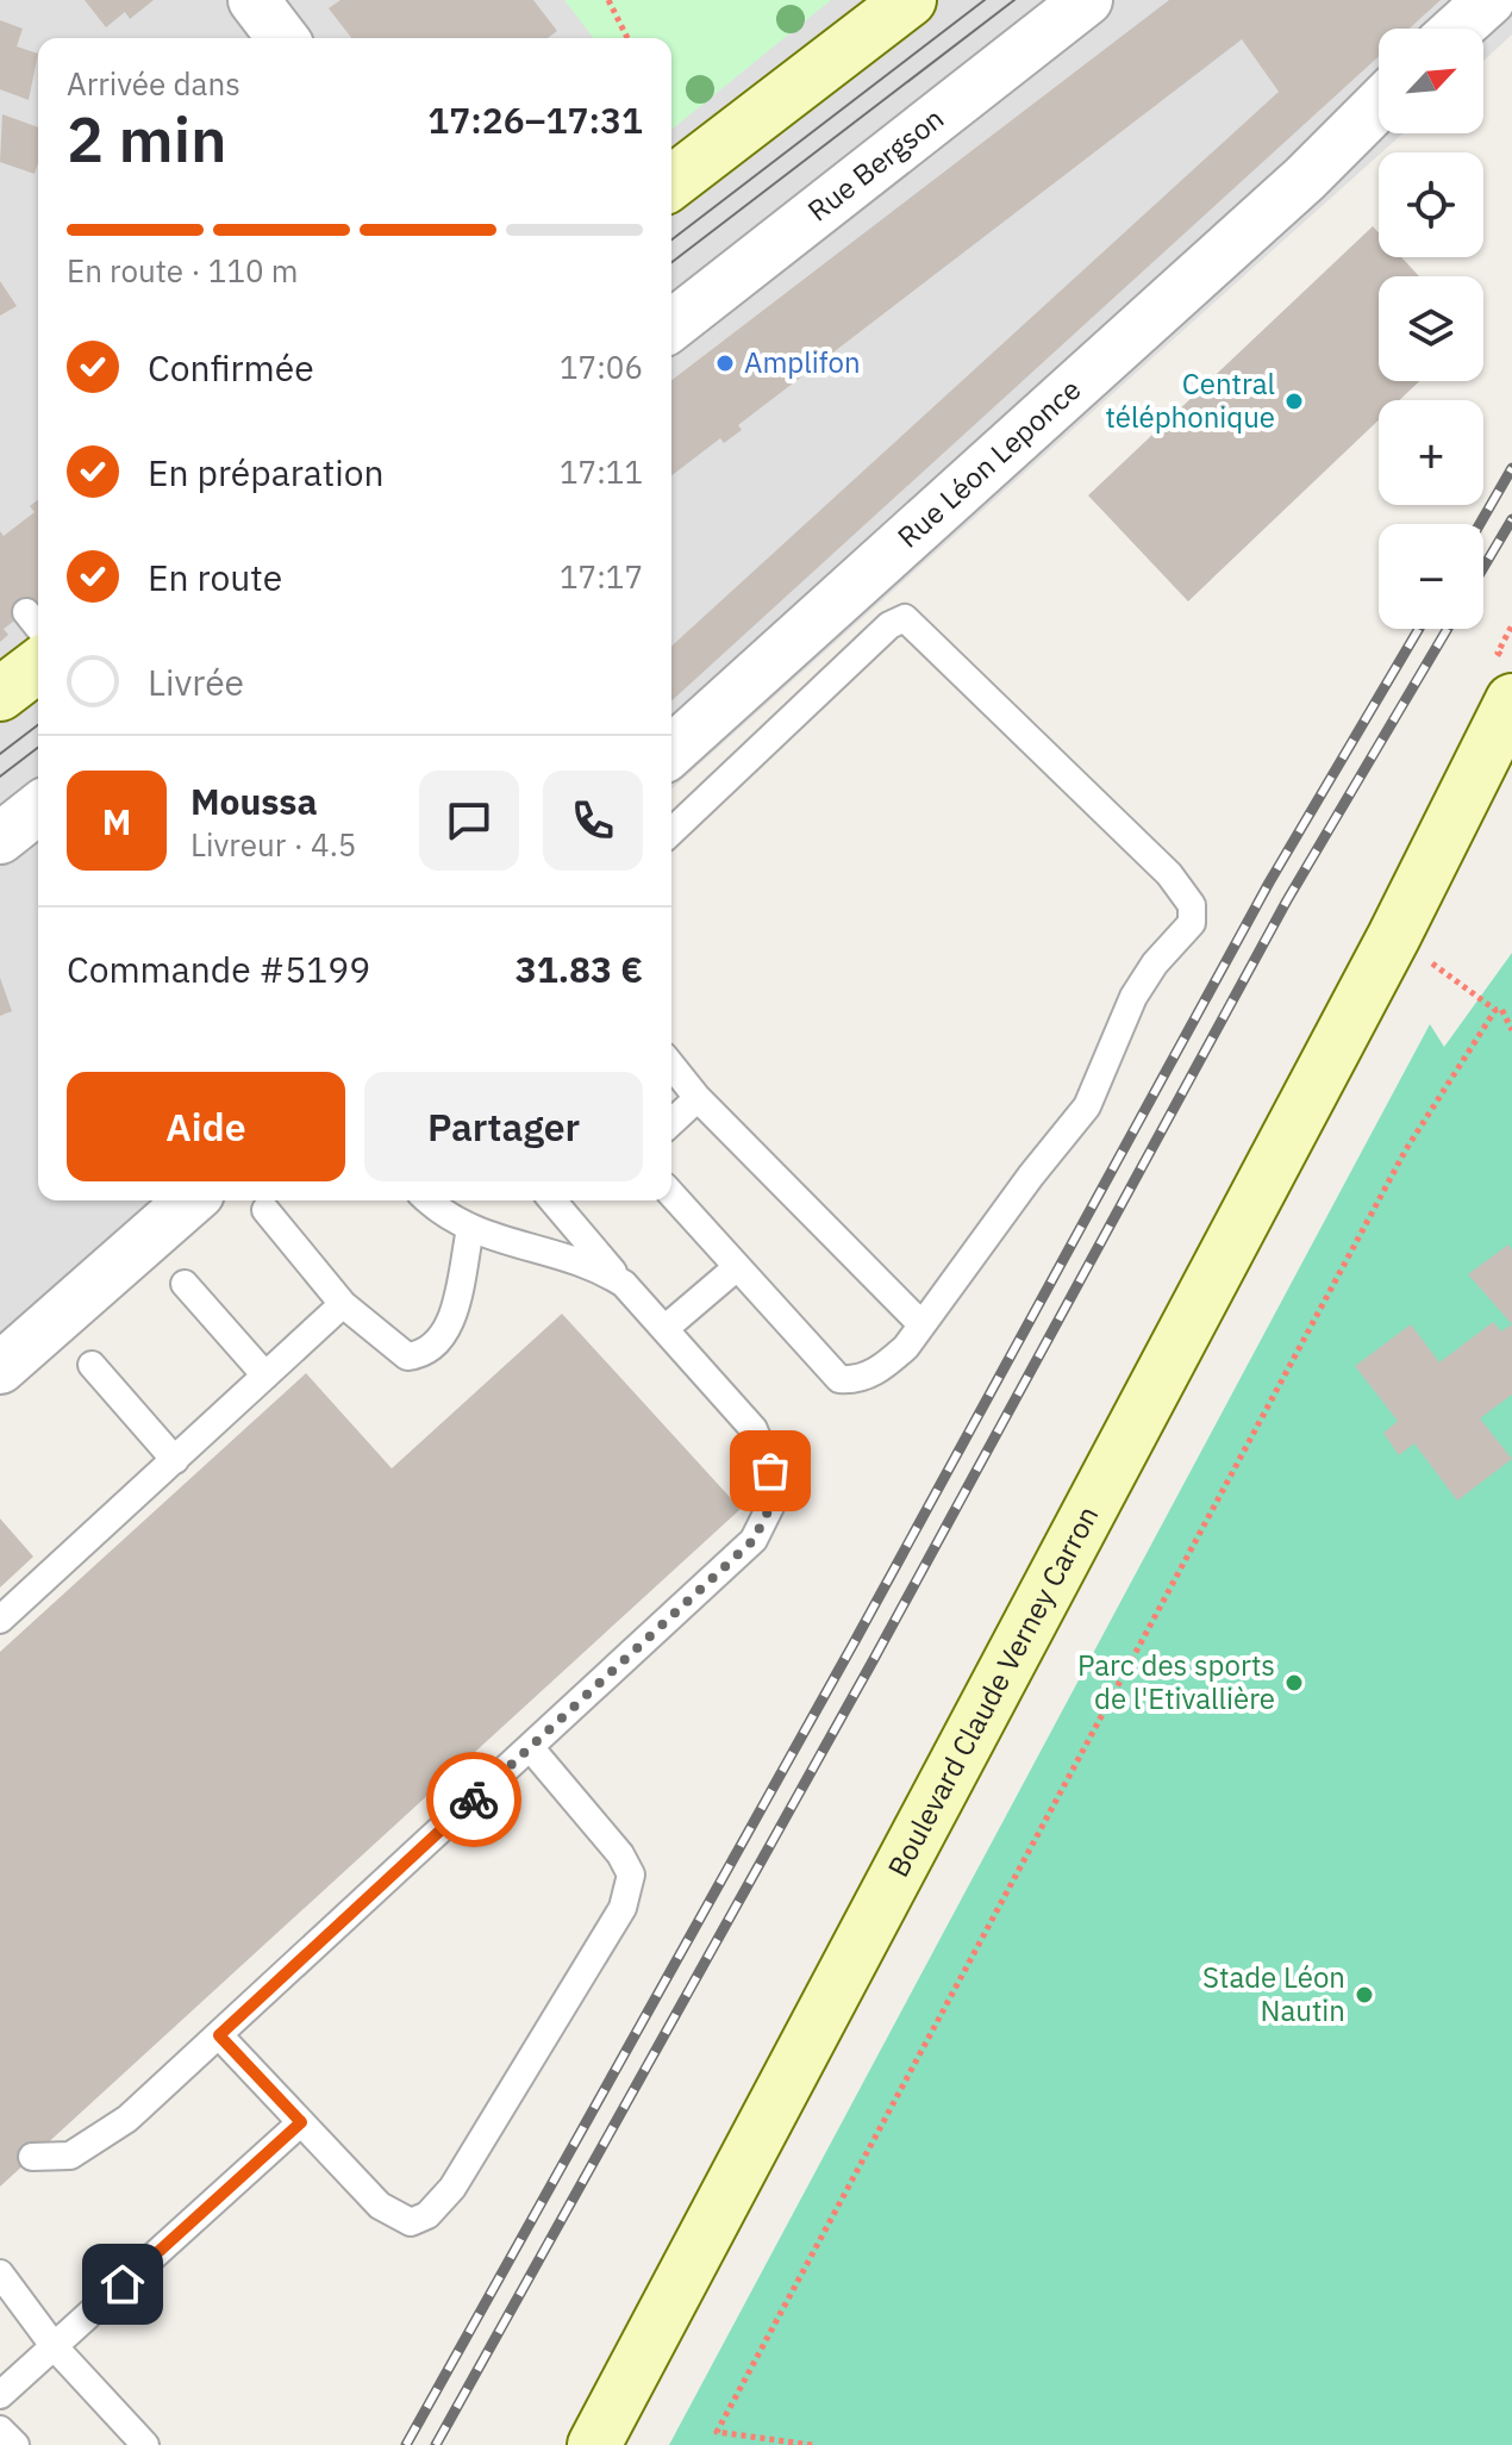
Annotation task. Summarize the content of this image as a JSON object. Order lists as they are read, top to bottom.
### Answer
{
  "streets": {
    "main road": ["Boulevard Claude Verney Carron"],
    "street": ["Rue Bergson", "Rue Léon Leponce"]
  },
  "places": [
    "Amplifon",
    "Central téléphonique",
    "Parc des sports de l'Etivallière",
    "Stade Léon Nautin"
  ],
  "north": "top right",
  "page": {
    "map_buttons": ["+", "−"],
    "heading": ["2 min", "Arrivée dans", "17:26–17:31"],
    "panel": [
      "Moussa",
      "Livreur · 4.5",
      "Commande #5199",
      "31.83 €"
    ],
    "bar": "En route · 110 m",
    "list": [
      ["Confirmée", "17:06"],
      ["En préparation", "17:11"],
      ["En route", "17:17"],
      "Livrée"
    ],
    "round": "M",
    "buttons": ["Aide", "Partager"]
  }
}
